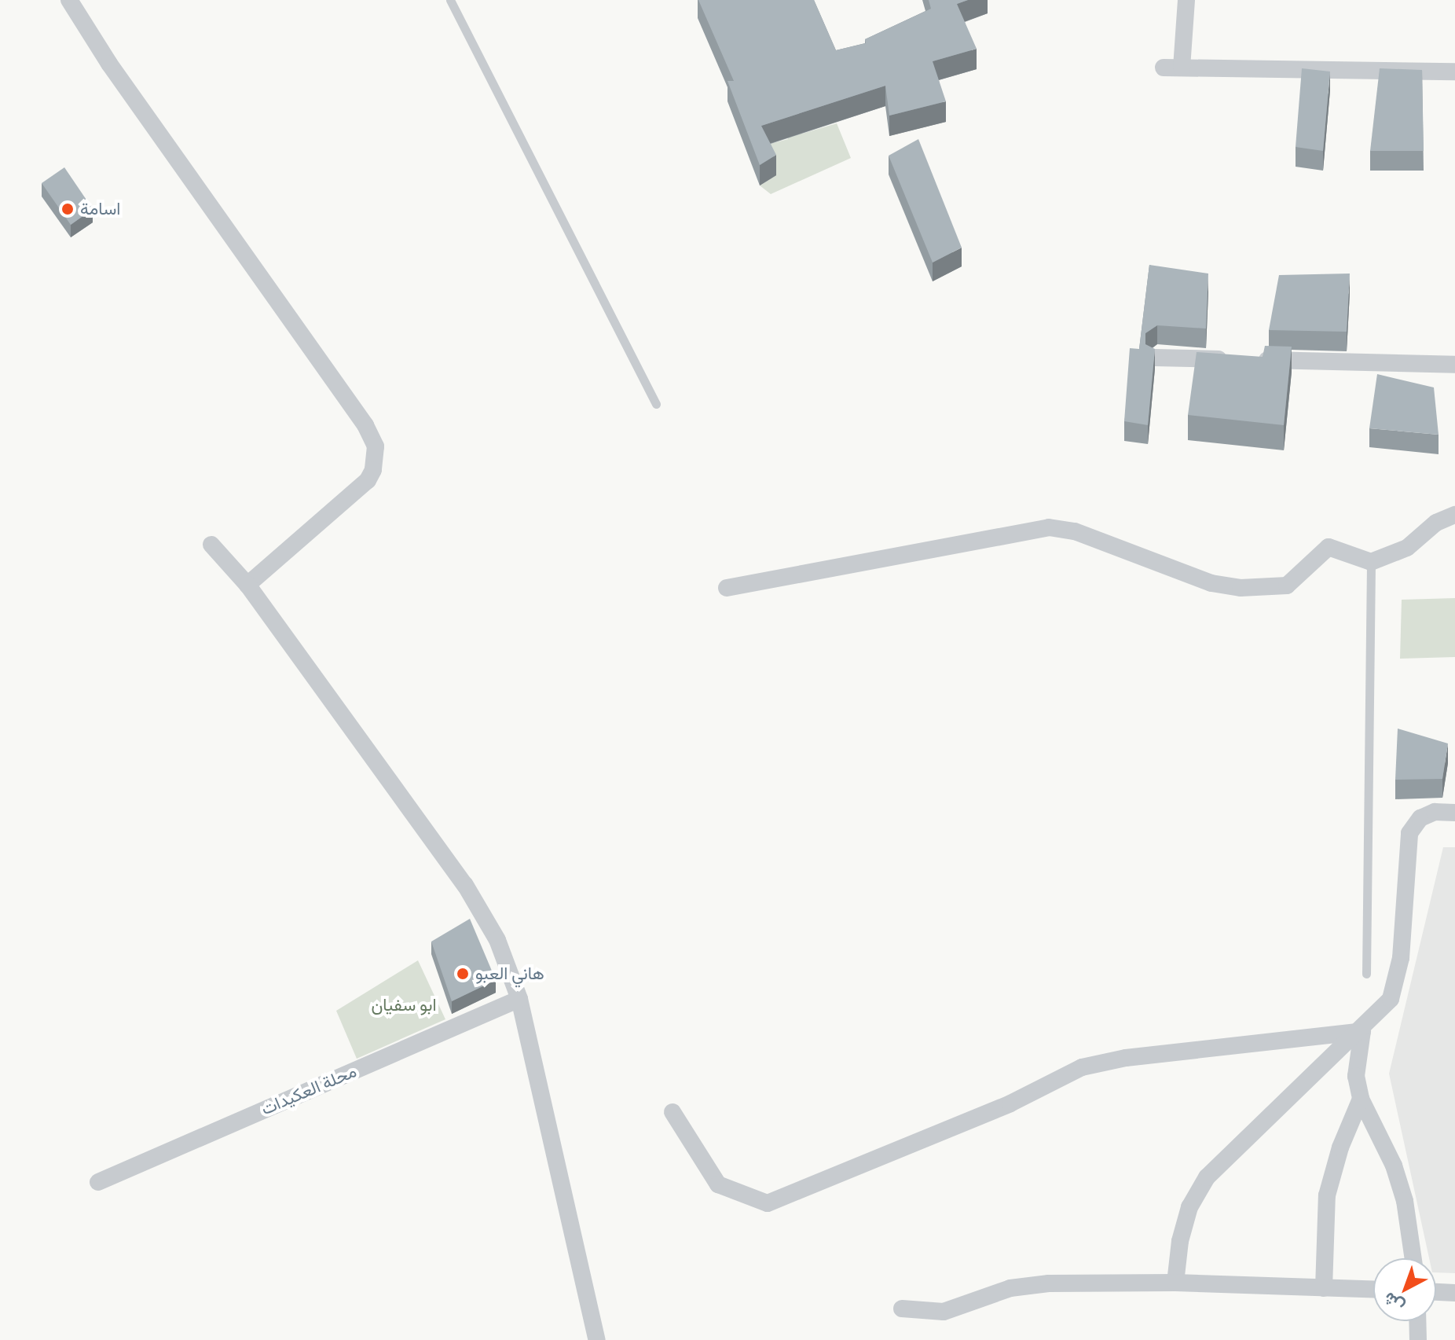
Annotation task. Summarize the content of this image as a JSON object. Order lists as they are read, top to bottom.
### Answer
{
  "streets": {
    "street": ["محلة العكيدات"]
  },
  "parks": ["ابو سفيان"],
  "places": ["اسامة", "هاني العبو"],
  "north": "bottom left"
}
